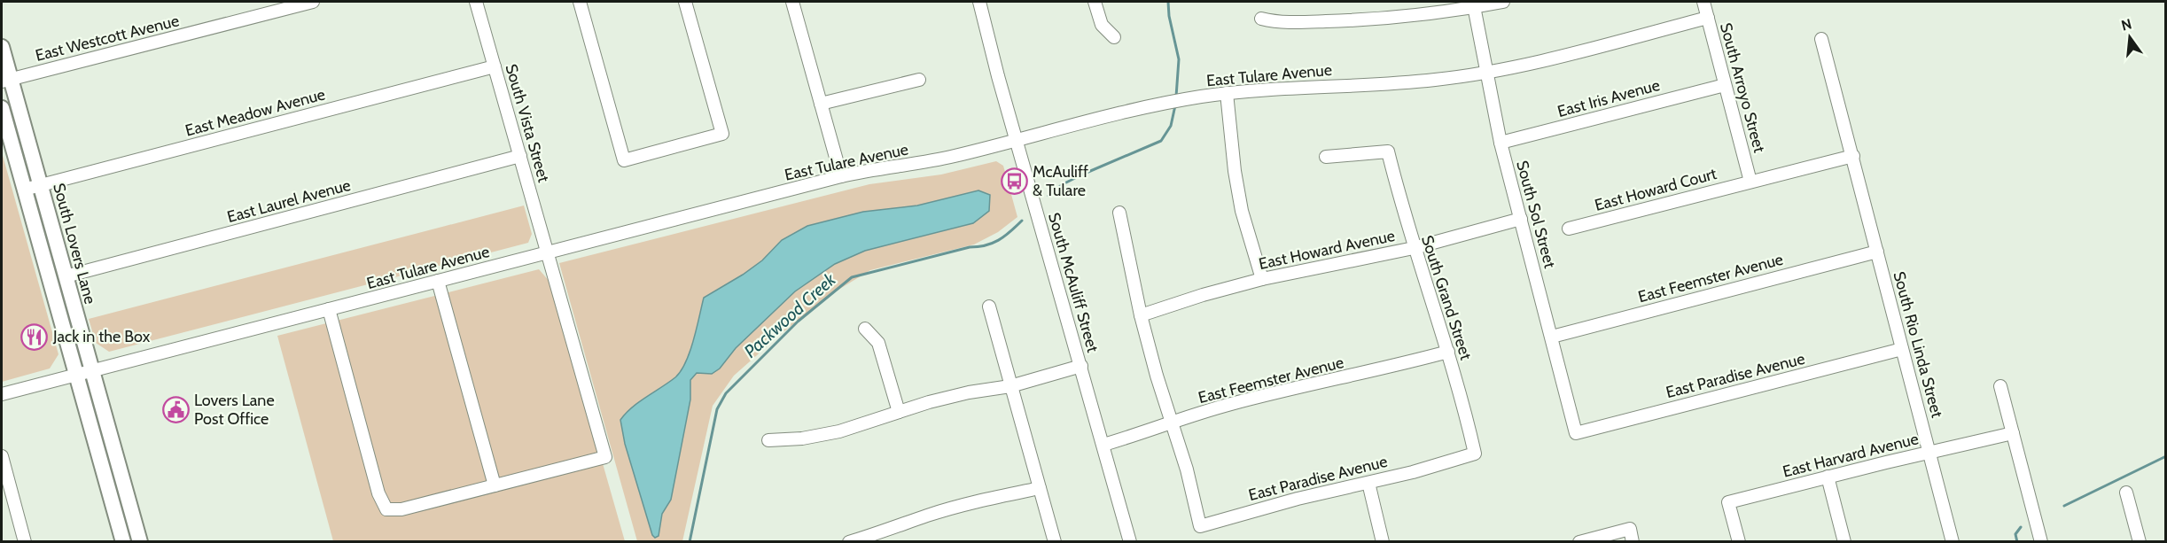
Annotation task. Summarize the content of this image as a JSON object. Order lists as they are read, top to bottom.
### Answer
{
  "streets": {
    "main road": ["South Lovers Lane"],
    "street": [
      "East Westcott Avenue",
      "East Tulare Avenue",
      "South Arroyo Street",
      "East Iris Avenue",
      "East Meadow Avenue",
      "South Vista Street",
      "East Howard Court",
      "East Laurel Avenue",
      "South Sol Street",
      "East Howard Avenue",
      "East Feemster Avenue",
      "South McAuliff Street",
      "South Grand Street",
      "South Rio Linda Street",
      "East Paradise Avenue",
      "East Harvard Avenue"
    ]
  },
  "crossings": [
    ["East Westcott Avenue", "South Lovers Lane"],
    ["East Tulare Avenue", "South Arroyo Street"],
    ["East Tulare Avenue", "South Vista Street"],
    ["East Tulare Avenue", "South Sol Street"],
    ["East Tulare Avenue", "South Lovers Lane"],
    ["East Tulare Avenue", "South McAuliff Street"],
    ["South Arroyo Street", "East Iris Avenue"],
    ["South Arroyo Street", "East Howard Court"],
    ["East Iris Avenue", "South Sol Street"],
    ["East Meadow Avenue", "South Vista Street"],
    ["East Meadow Avenue", "South Lovers Lane"],
    ["South Vista Street", "East Laurel Avenue"],
    ["East Laurel Avenue", "South Lovers Lane"],
    ["South Sol Street", "East Howard Avenue"],
    ["South Sol Street", "East Feemster Avenue"],
    ["South Sol Street", "East Paradise Avenue"],
    ["East Howard Avenue", "South Grand Street"],
    ["East Feemster Avenue", "South McAuliff Street"],
    ["East Feemster Avenue", "South Grand Street"],
    ["East Feemster Avenue", "South Rio Linda Street"],
    ["East Feemster Avenue", "East Paradise Avenue"],
    ["South Grand Street", "East Paradise Avenue"],
    ["South Rio Linda Street", "East Paradise Avenue"],
    ["South Rio Linda Street", "East Harvard Avenue"]
  ],
  "water": ["Packwood Creek"],
  "places": {
    "bus stop": ["McAuliff & Tulare"],
    "restaurant": ["Jack in the Box"],
    "public building": ["Lovers Lane Post Office"]
  },
  "north": "top"
}
